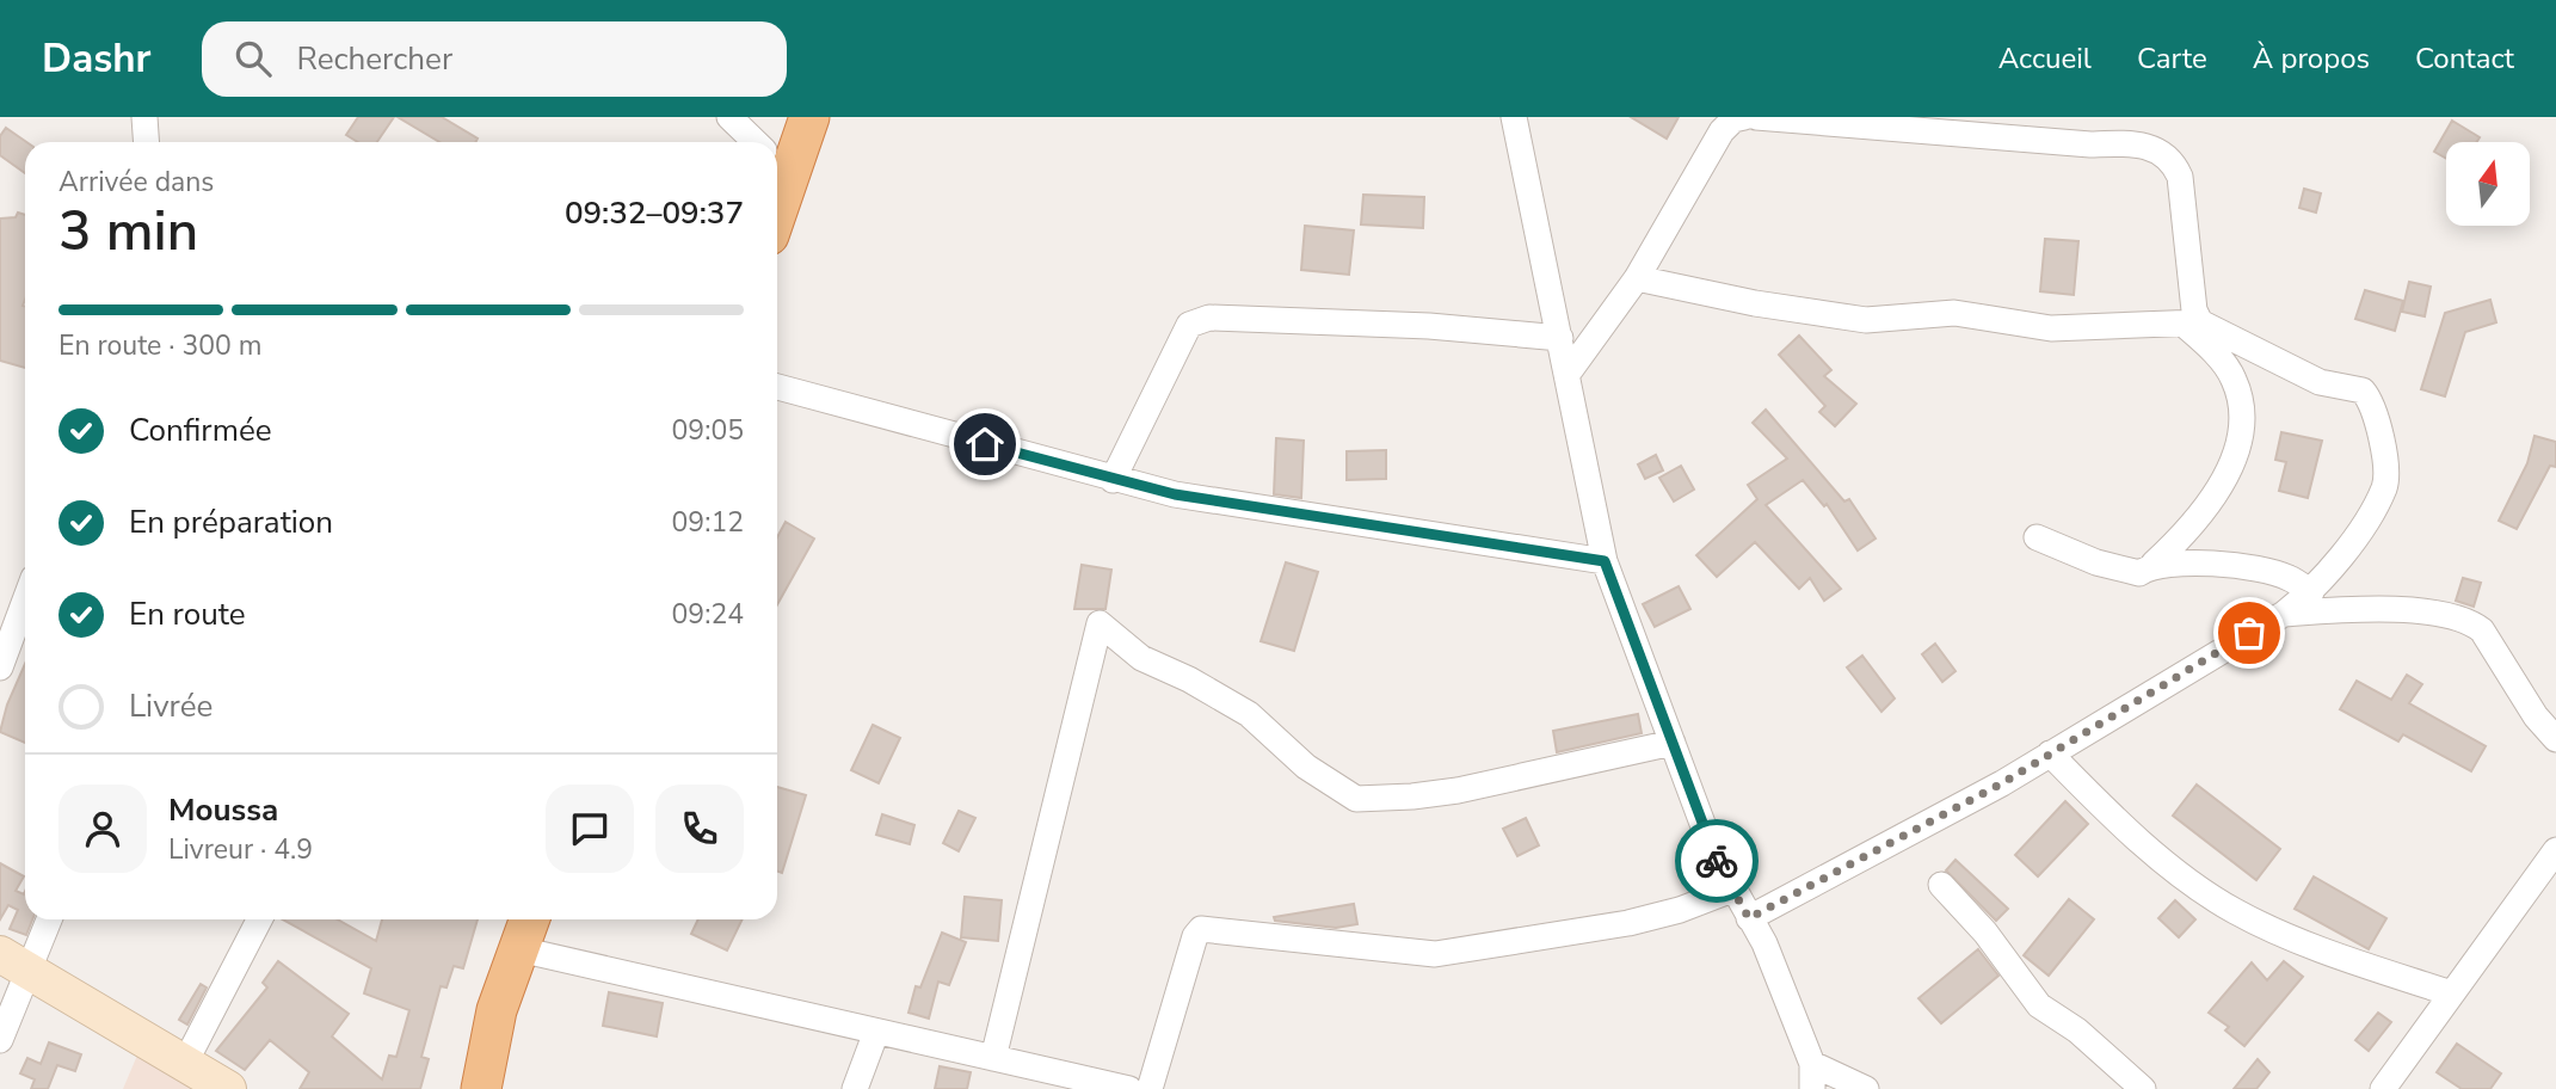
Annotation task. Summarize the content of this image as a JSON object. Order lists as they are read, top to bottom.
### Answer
{
  "north": "top",
  "page": {
    "header": "Dashr",
    "search": "Rechercher",
    "nav": [
      "Accueil",
      "Carte",
      "À propos",
      "Contact"
    ],
    "heading": ["3 min", "Arrivée dans", "09:32–09:37"],
    "panel": ["Moussa", "Livreur · 4.9"],
    "bar": "En route · 300 m",
    "list": [
      ["Confirmée", "09:05"],
      ["En préparation", "09:12"],
      ["En route", "09:24"],
      "Livrée"
    ]
  }
}
